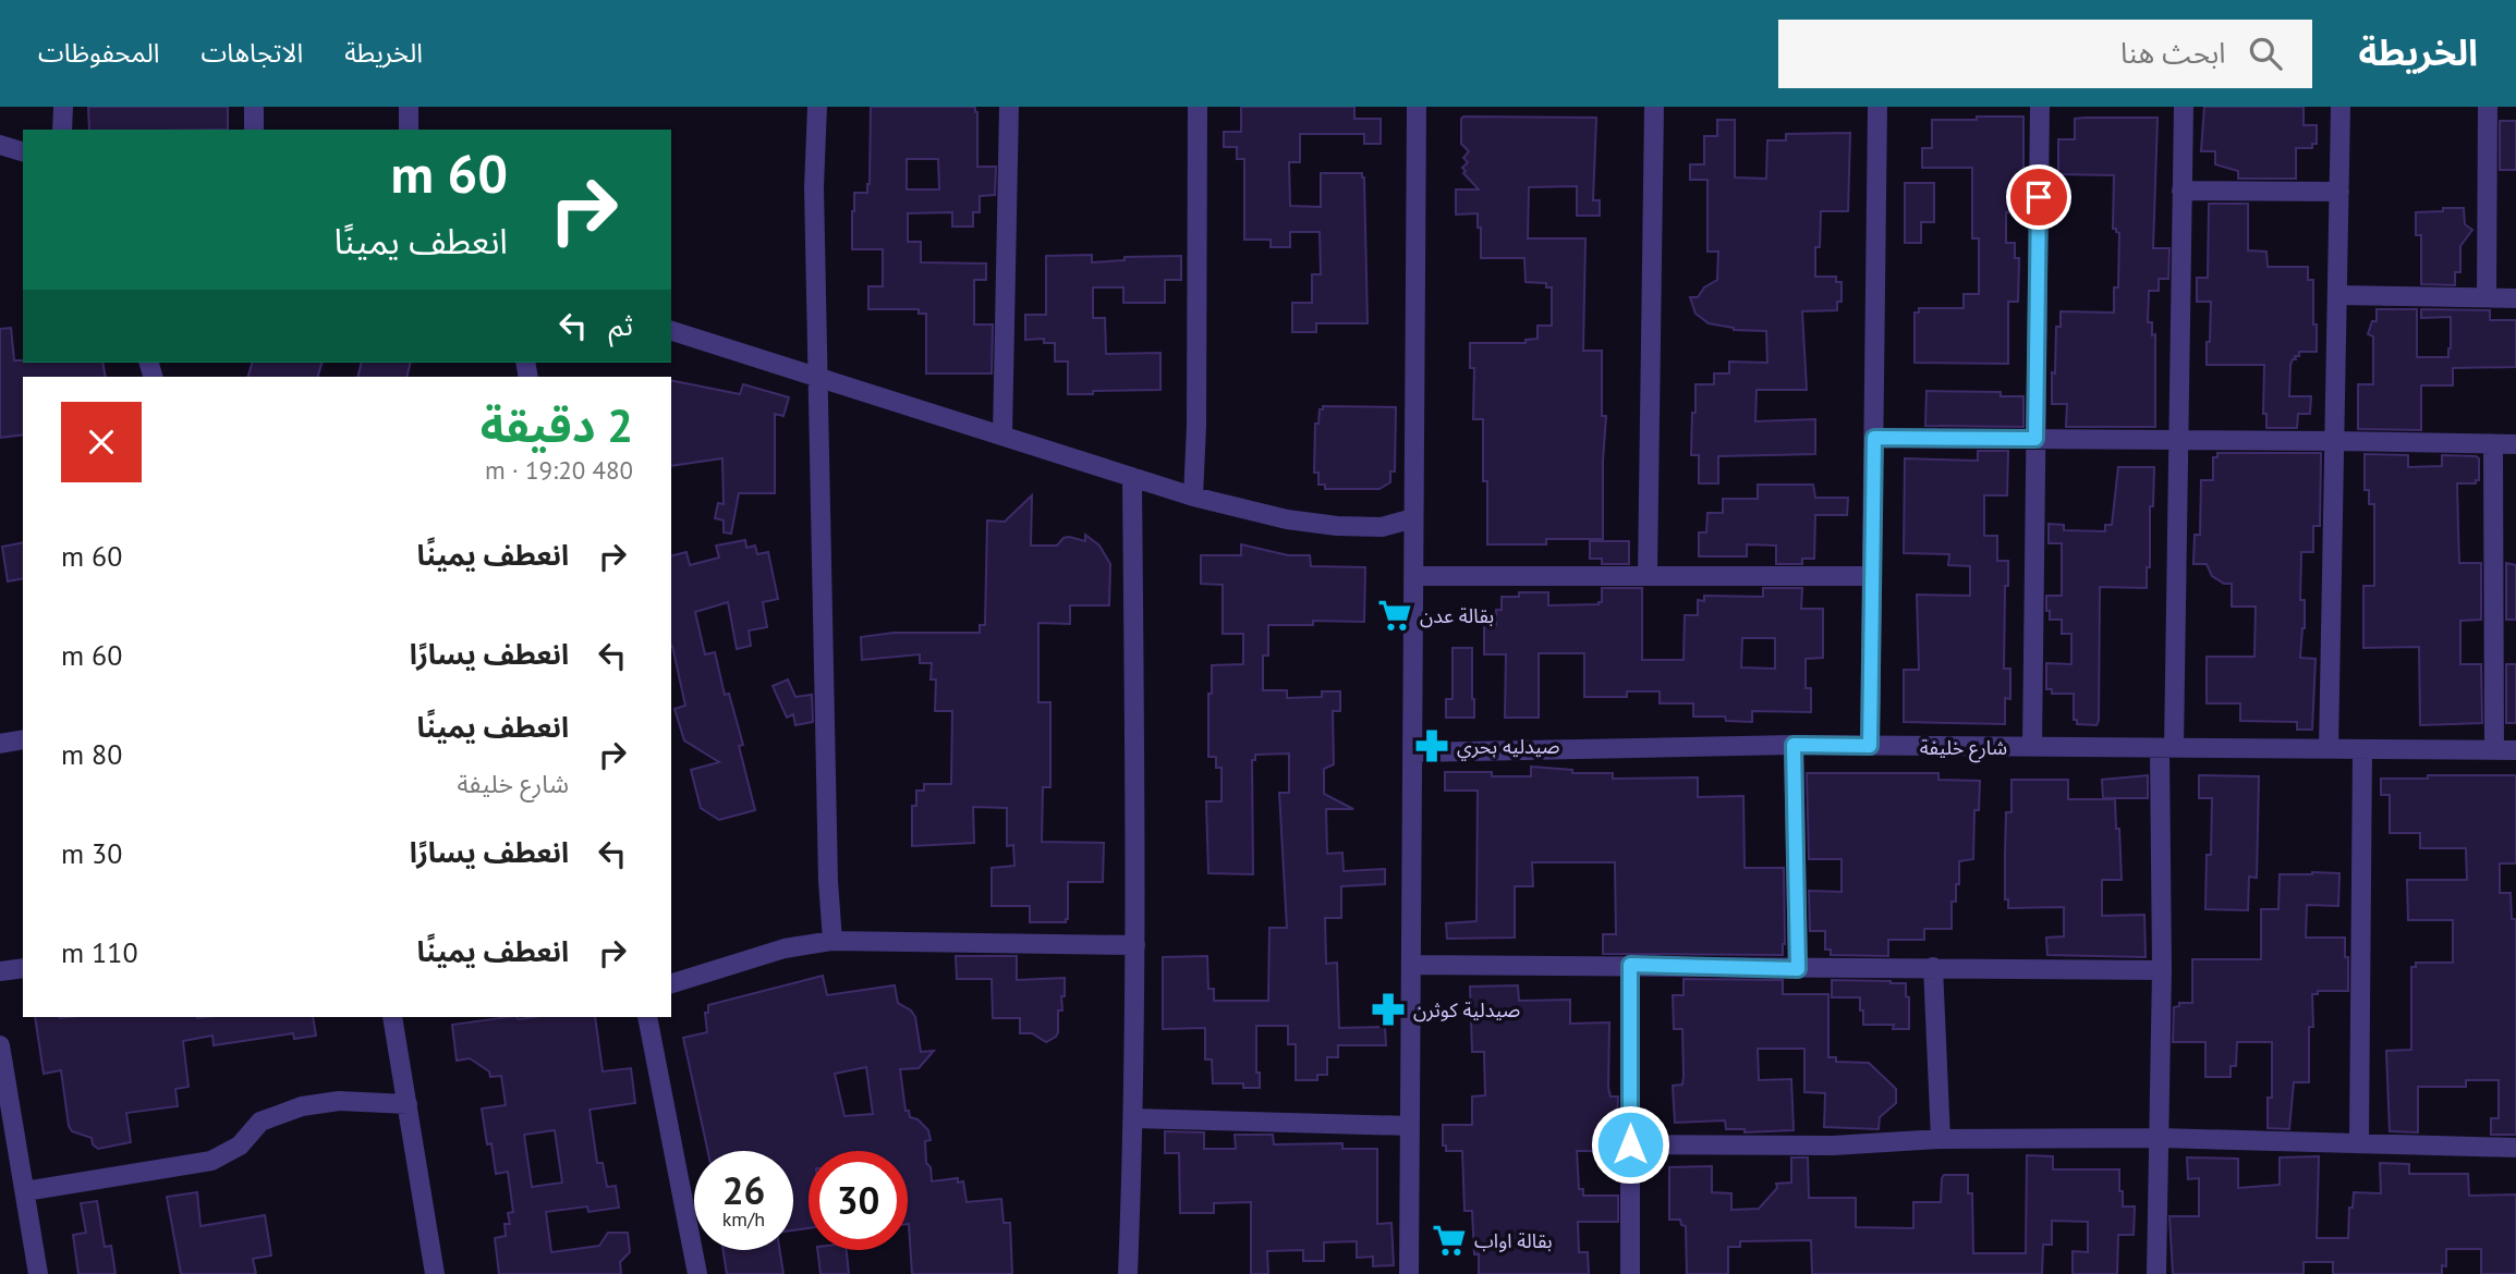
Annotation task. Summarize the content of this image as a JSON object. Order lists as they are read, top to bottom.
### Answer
{
  "streets": {
    "street": ["شارع خليفة"]
  },
  "places": {
    "supermarket": ["بقالة عدن", "بقالة اواب"],
    "pharmacy": ["صيدليه بحري", "صيدلية كوثرن"]
  },
  "page": {
    "header": "الخريطة",
    "search": "ابحث هنا",
    "nav": ["الخريطة", "الاتجاهات", "المحفوظات"],
    "turn": ["60 m", "انعطف يمينًا"],
    "then": "ثم",
    "heading": ["2 دقيقة", "480 m · 19:20"],
    "list": [
      {
        "name": "انعطف يمينًا",
        "value": "60 m"
      },
      {
        "name": "انعطف يسارًا",
        "value": "60 m"
      },
      {
        "name": "انعطف يمينًا",
        "note": "شارع خليفة",
        "value": "80 m"
      },
      {
        "name": "انعطف يسارًا",
        "value": "30 m"
      },
      {
        "name": "انعطف يمينًا",
        "value": "110 m"
      }
    ],
    "speed": "26 km/h",
    "limit": "30"
  }
}
